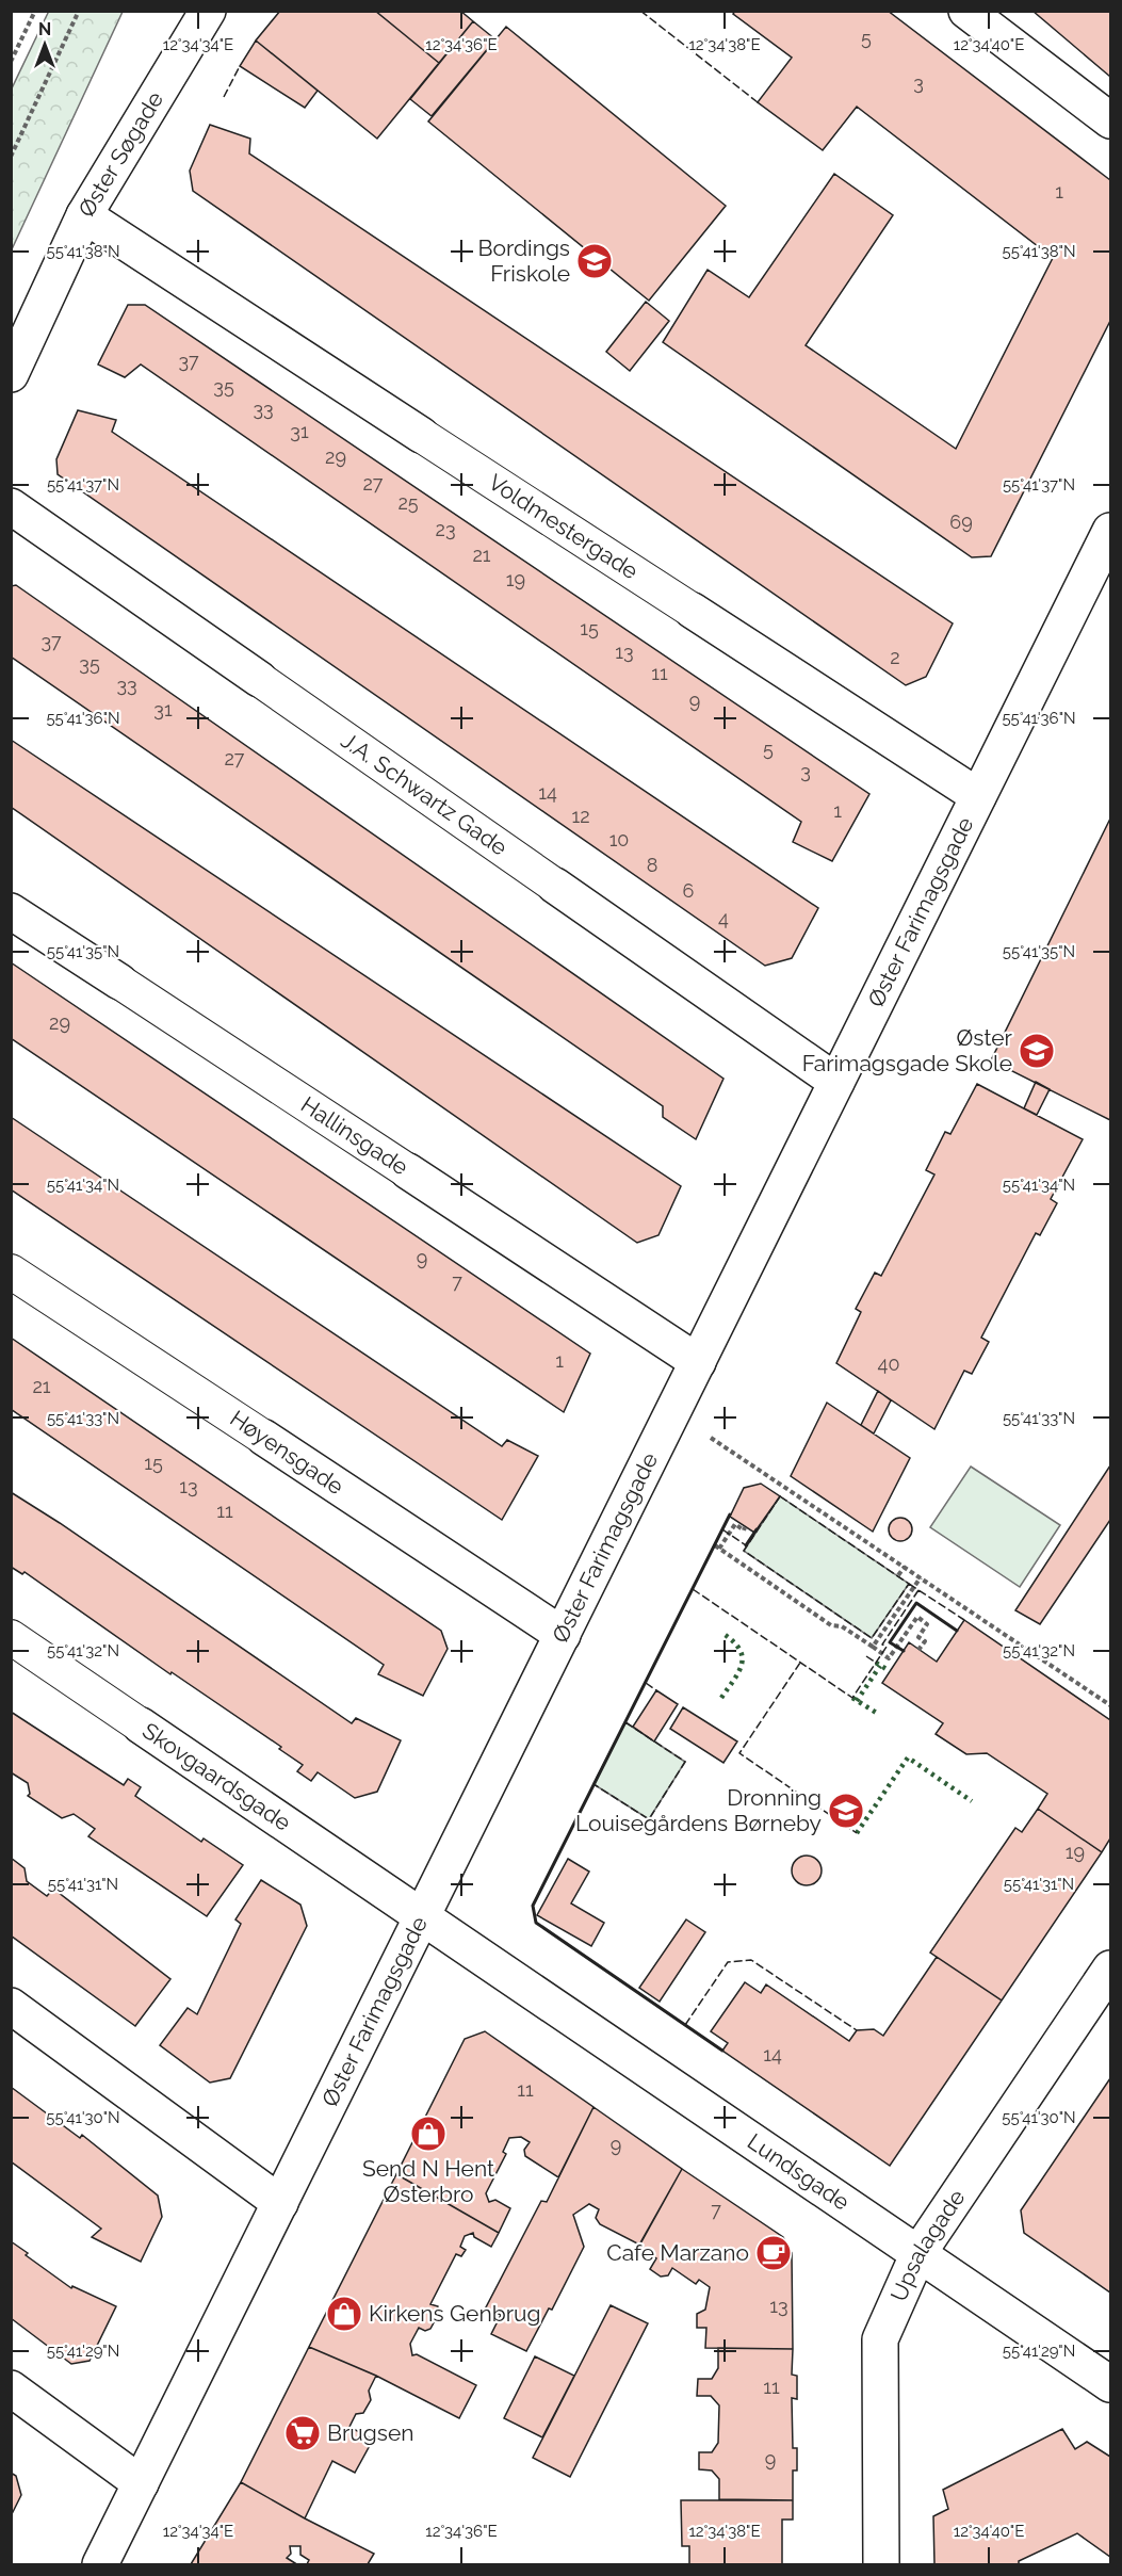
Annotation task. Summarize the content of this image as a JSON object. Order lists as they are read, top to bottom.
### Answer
{
  "streets": {
    "street": [
      "Øster Søgade",
      "Voldmestergade",
      "J.A. Schwartz Gade",
      "Øster Farimagsgade",
      "Hallinsgade",
      "Høyensgade",
      "Skovgaardsgade",
      "Lundsgade",
      "Upsalagade"
    ]
  },
  "crossings": [
    ["Øster Søgade", "Voldmestergade"],
    ["Voldmestergade", "Øster Farimagsgade"],
    ["J.A. Schwartz Gade", "Øster Farimagsgade"],
    ["Øster Farimagsgade", "Hallinsgade"],
    ["Øster Farimagsgade", "Høyensgade"],
    ["Øster Farimagsgade", "Skovgaardsgade"],
    ["Øster Farimagsgade", "Lundsgade"],
    ["Skovgaardsgade", "Lundsgade"],
    ["Lundsgade", "Upsalagade"]
  ],
  "places": {
    "school or university": ["Bordings Friskole", "Øster Farimagsgade Skole", "Dronning Louisegårdens Børneby"],
    "shop": ["Send N Hent Østerbro", "Kirkens Genbrug"],
    "cafe": ["Cafe Marzano"],
    "supermarket": ["Brugsen"]
  },
  "house_numbers": [
    "5",
    "3",
    "1",
    "37",
    "35",
    "33",
    "31",
    "29",
    "27",
    "25",
    "69",
    "23",
    "21",
    "19",
    "15",
    "37",
    "13",
    "2",
    "35",
    "11",
    "33",
    "9",
    "31",
    "5",
    "27",
    "3",
    "14",
    "1",
    "12",
    "10",
    "8",
    "6",
    "4",
    "29",
    "9",
    "7",
    "1",
    "40",
    "21",
    "15",
    "13",
    "11",
    "19",
    "14",
    "11",
    "9",
    "7",
    "13",
    "11",
    "9"
  ],
  "north": "top",
  "coordinates": [
    "12°34'34\"E",
    "12°34'36\"E",
    "12°34'38\"E",
    "12°34'40\"E",
    "55°41'38\"N",
    "55°41'37\"N",
    "55°41'36\"N",
    "55°41'35\"N",
    "55°41'34\"N",
    "55°41'33\"N",
    "55°41'32\"N",
    "55°41'31\"N",
    "55°41'30\"N",
    "55°41'29\"N"
  ]
}
